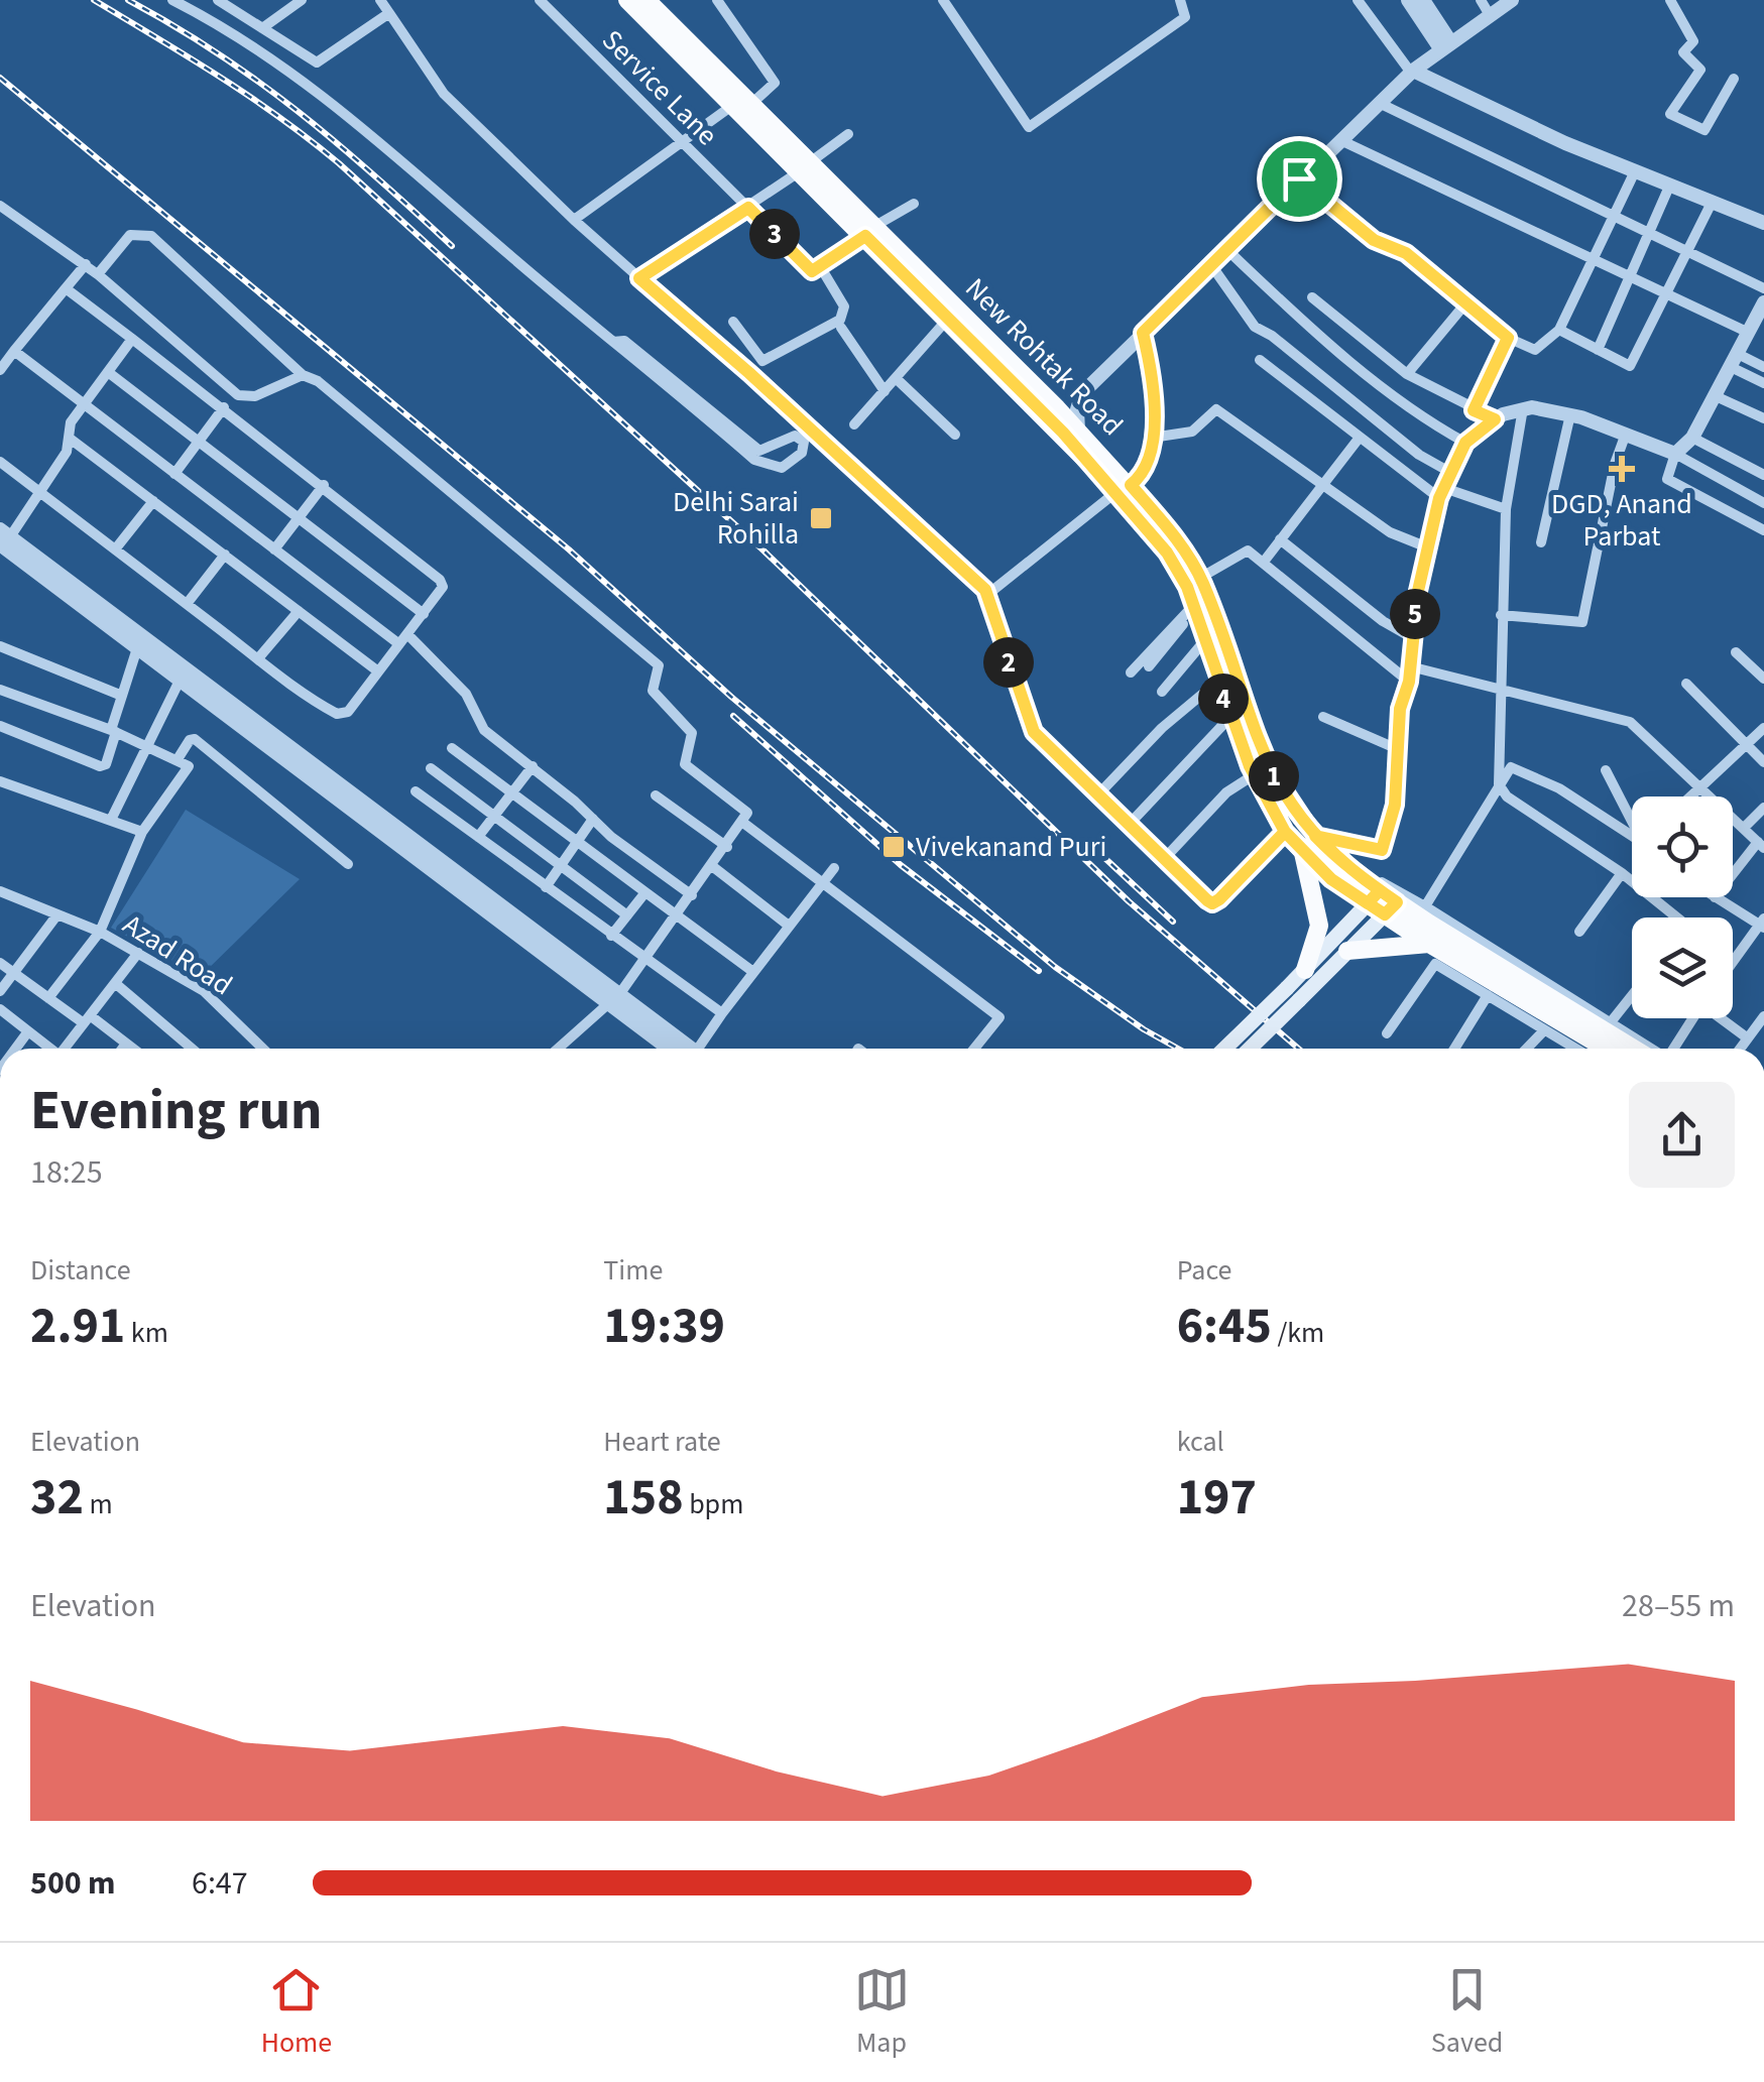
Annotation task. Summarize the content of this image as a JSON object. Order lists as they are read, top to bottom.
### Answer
{
  "streets": {
    "main road": ["New Rohtak Road"],
    "street": ["Service Lane", "Azad Road"]
  },
  "places": {
    "health": ["DGD, Anand Parbat"],
    "transit": ["Delhi Sarai Rohilla", "Vivekanand Puri"]
  },
  "page": {
    "pins": [
      "3",
      "5",
      "2",
      "4",
      "1"
    ],
    "heading": ["Evening run", "18:25"],
    "stats": [
      ["Distance", "2.91 km"],
      ["Time", "19:39"],
      ["Pace", "6:45 /km"],
      ["Elevation", "32 m"],
      ["Heart rate", "158 bpm"],
      ["kcal", "197"]
    ],
    "chart": ["Elevation", "28–55 m"],
    "list": [
      {
        "name": "500 m",
        "note": "6:47"
      }
    ],
    "tabs": ["Home", "Map", "Saved"]
  }
}
